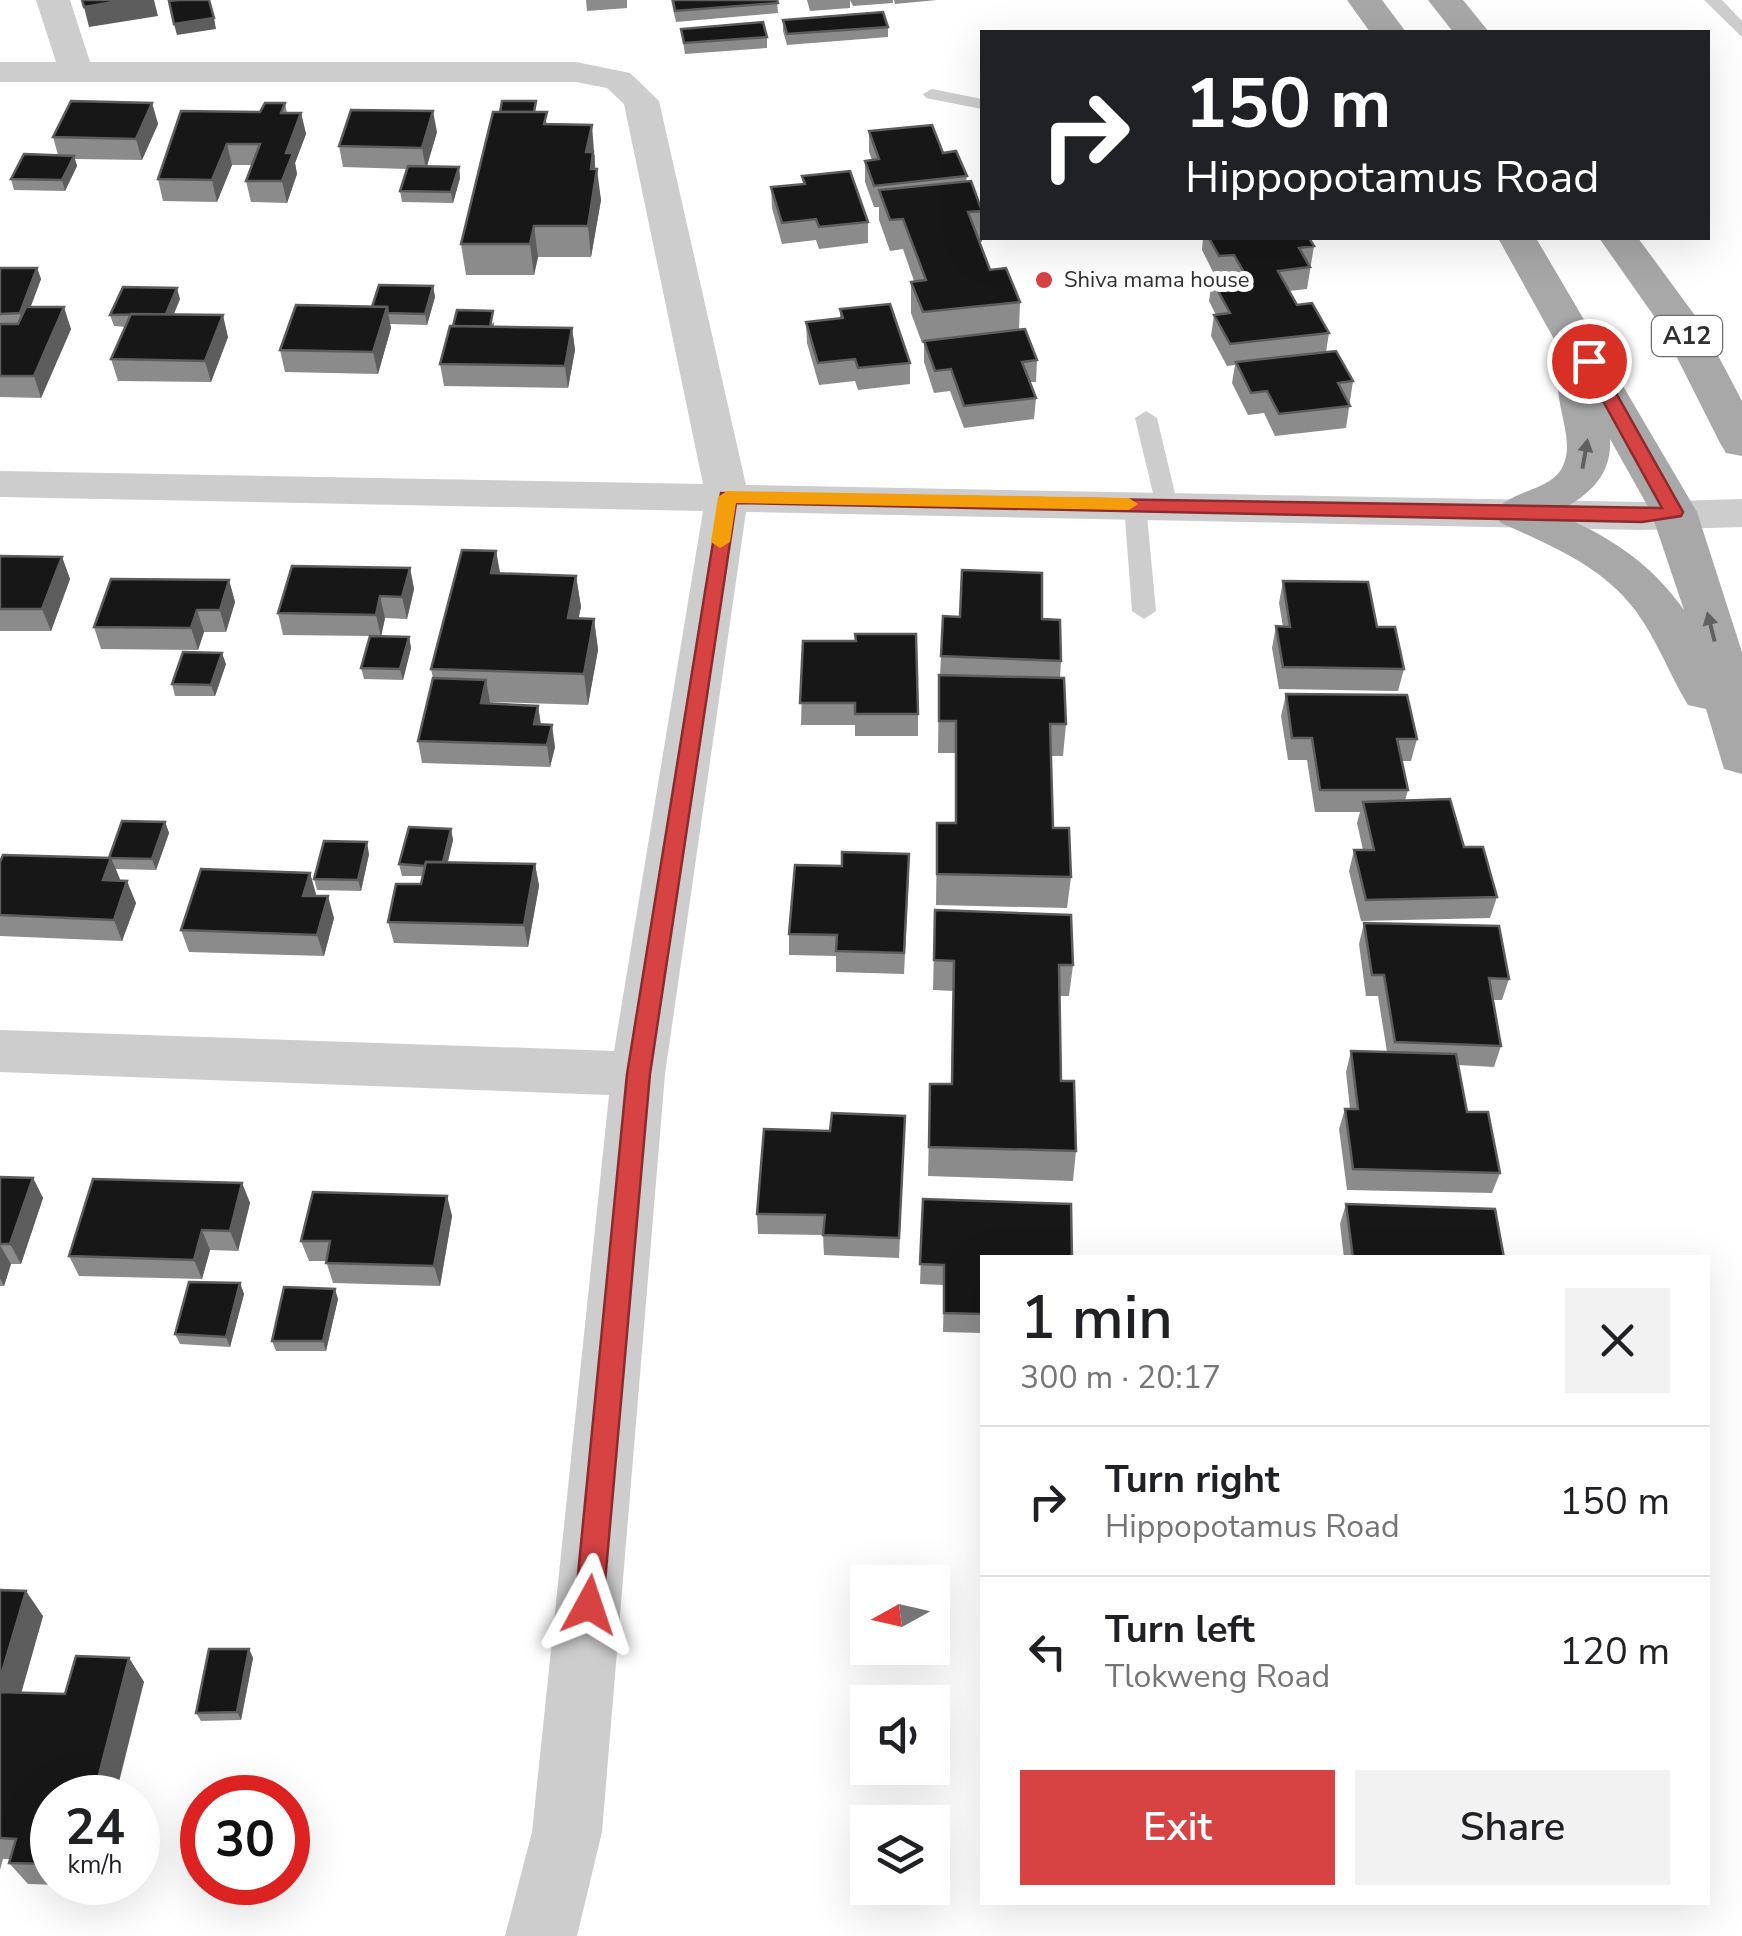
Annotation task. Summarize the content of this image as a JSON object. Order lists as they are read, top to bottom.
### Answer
{
  "streets": {
    "main road": ["A12"]
  },
  "places": ["Shiva mama house"],
  "north": "left",
  "page": {
    "turn": ["150 m", "Hippopotamus Road"],
    "heading": ["1 min", "300 m · 20:17"],
    "list": [
      {
        "name": "Turn right",
        "note": "Hippopotamus Road",
        "value": "150 m"
      },
      {
        "name": "Turn left",
        "note": "Tlokweng Road",
        "value": "120 m"
      }
    ],
    "buttons": ["Exit", "Share"],
    "speed": "24 km/h",
    "limit": "30"
  }
}
